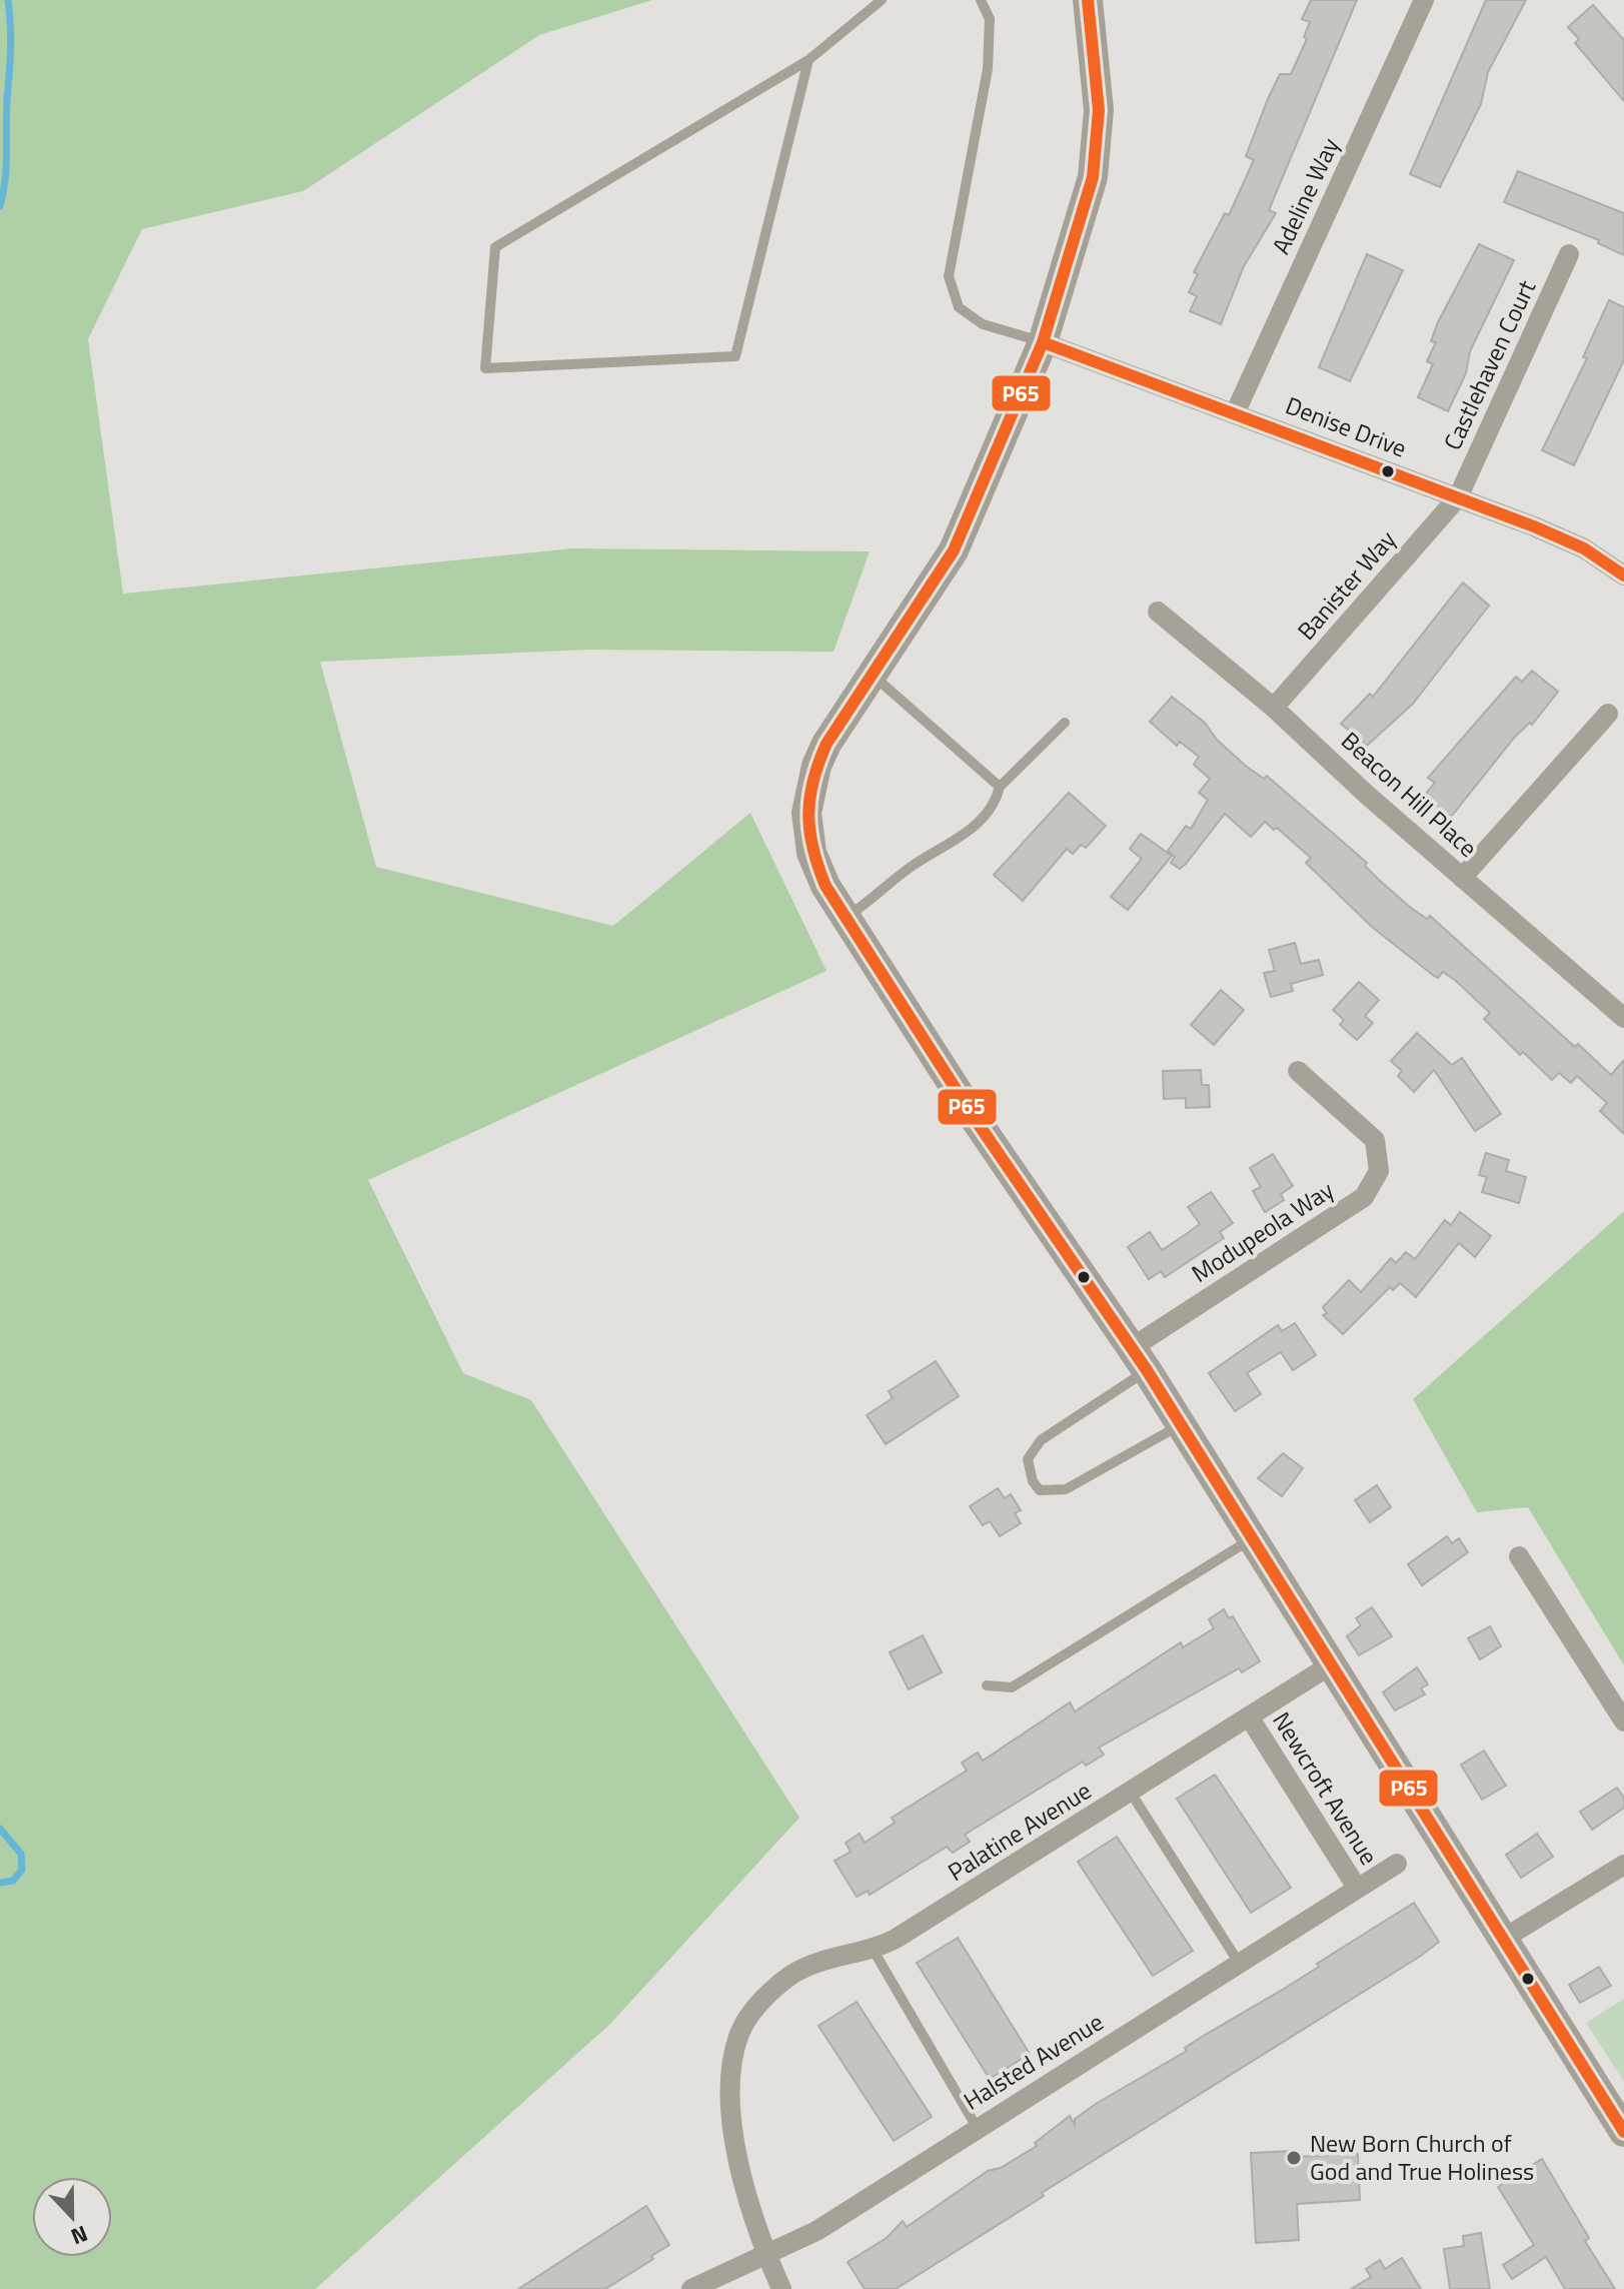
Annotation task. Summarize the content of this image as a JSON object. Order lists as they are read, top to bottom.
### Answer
{
  "streets": {
    "street": [
      "Adeline Way",
      "Castlehaven Court",
      "Denise Drive",
      "Banister Way",
      "Beacon Hill Place",
      "Modupeola Way",
      "Newcroft Avenue",
      "Palatine Avenue",
      "Halsted Avenue"
    ]
  },
  "crossings": [
    ["Adeline Way", "Denise Drive"],
    ["Castlehaven Court", "Denise Drive"],
    ["Castlehaven Court", "Banister Way"],
    ["Denise Drive", "Banister Way"],
    ["Banister Way", "Beacon Hill Place"],
    ["Newcroft Avenue", "Palatine Avenue"],
    ["Newcroft Avenue", "Halsted Avenue"],
    ["Palatine Avenue", "Halsted Avenue"]
  ],
  "places": ["New Born Church of God and True Holiness"],
  "lines": ["transit line P65"],
  "north": "bottom"
}
